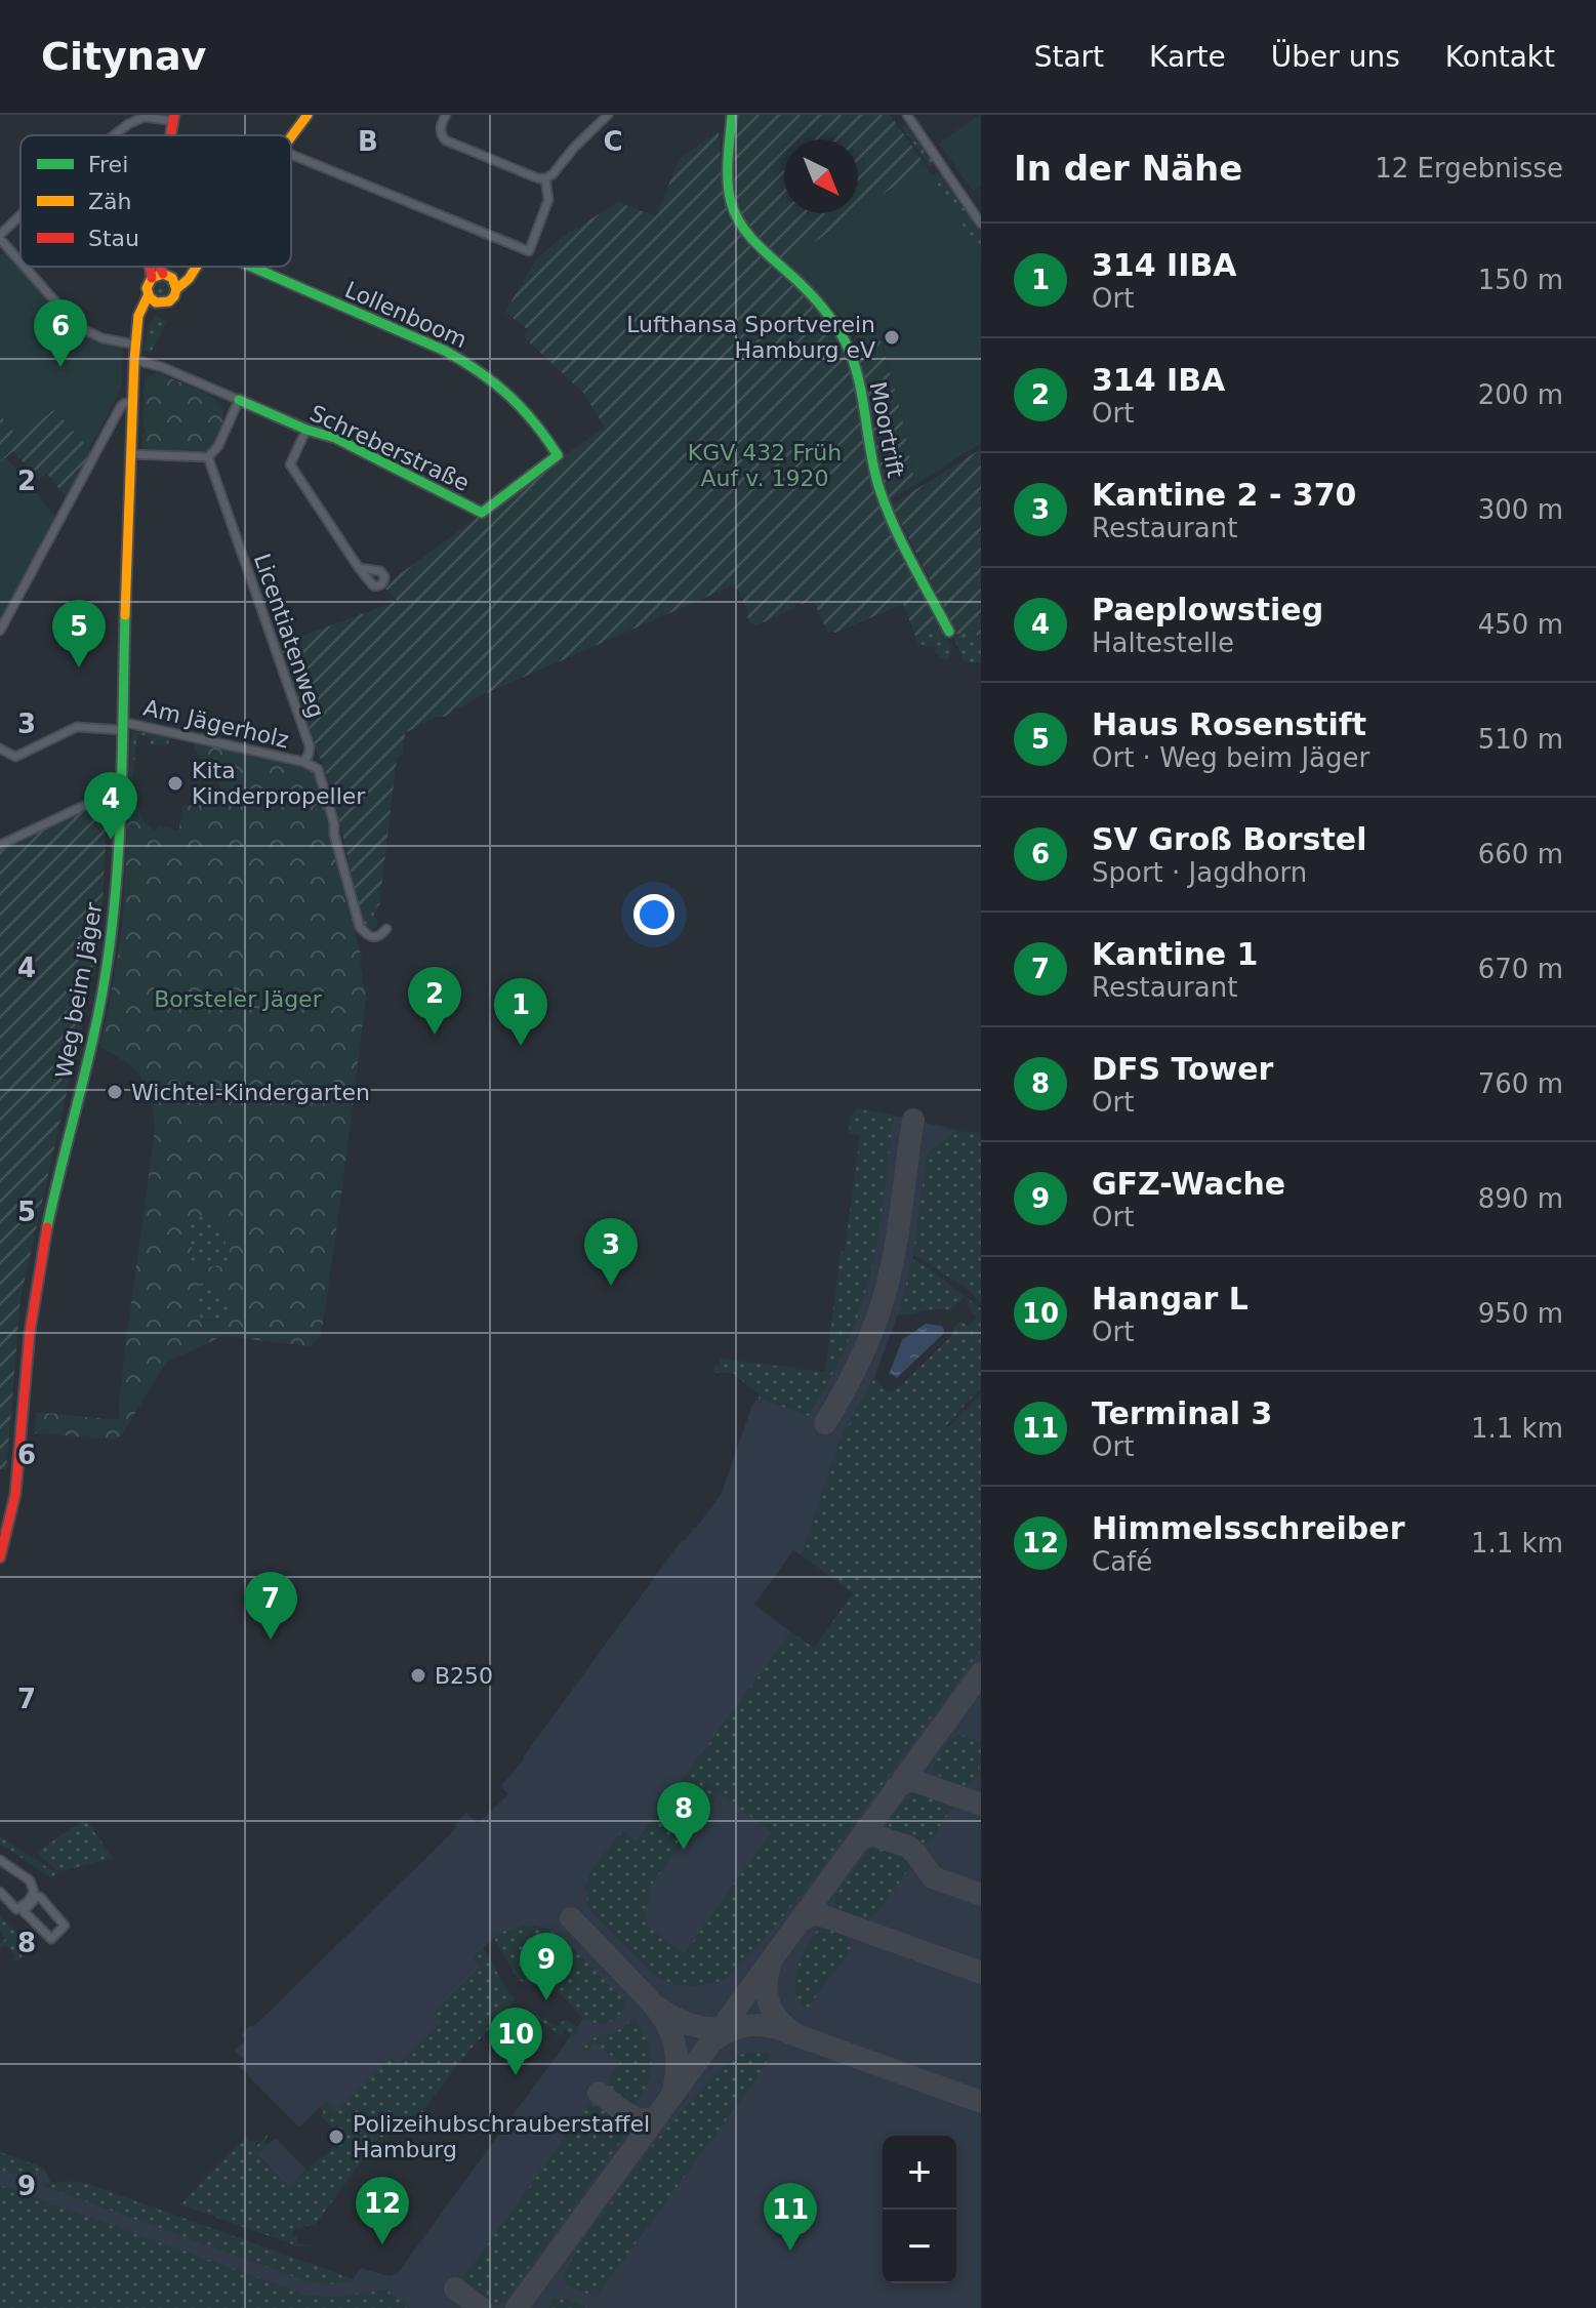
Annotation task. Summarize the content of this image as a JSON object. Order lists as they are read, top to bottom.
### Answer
{
  "streets": {
    "street": [
      "Lollenboom",
      "Moortrift",
      "Schreberstraße",
      "Licentiatenweg",
      "Am Jägerholz",
      "Weg beim Jäger"
    ]
  },
  "crossings": [
    ["Lollenboom", "Schreberstraße"],
    ["Licentiatenweg", "Am Jägerholz"],
    ["Am Jägerholz", "Weg beim Jäger"]
  ],
  "parks": ["KGV 432 Früh Auf v. 1920", "Borsteler Jäger"],
  "places": [
    "Lufthansa Sportverein Hamburg eV",
    "Kita Kinderpropeller",
    "Wichtel-Kindergarten",
    "B250",
    "Polizeihubschrauberstaffel Hamburg"
  ],
  "legend": ["Frei", "Zäh", "Stau"],
  "north": "bottom right",
  "page": {
    "header": "Citynav",
    "nav": [
      "Start",
      "Karte",
      "Über uns",
      "Kontakt"
    ],
    "heading": ["In der Nähe", "12 Ergebnisse"],
    "list": [
      {
        "mark": "1",
        "name": "314 IIBA",
        "note": "Ort",
        "value": "150 m"
      },
      {
        "mark": "2",
        "name": "314 IBA",
        "note": "Ort",
        "value": "200 m"
      },
      {
        "mark": "3",
        "name": "Kantine 2 - 370",
        "note": "Restaurant",
        "value": "300 m"
      },
      {
        "mark": "4",
        "name": "Paeplowstieg",
        "note": "Haltestelle",
        "value": "450 m"
      },
      {
        "mark": "5",
        "name": "Haus Rosenstift",
        "note": "Ort · Weg beim Jäger",
        "value": "510 m"
      },
      {
        "mark": "6",
        "name": "SV Groß Borstel",
        "note": "Sport · Jagdhorn",
        "value": "660 m"
      },
      {
        "mark": "7",
        "name": "Kantine 1",
        "note": "Restaurant",
        "value": "670 m"
      },
      {
        "mark": "8",
        "name": "DFS Tower",
        "note": "Ort",
        "value": "760 m"
      },
      {
        "mark": "9",
        "name": "GFZ-Wache",
        "note": "Ort",
        "value": "890 m"
      },
      {
        "mark": "10",
        "name": "Hangar L",
        "note": "Ort",
        "value": "950 m"
      },
      {
        "mark": "11",
        "name": "Terminal 3",
        "note": "Ort",
        "value": "1.1 km"
      },
      {
        "mark": "12",
        "name": "Himmelsschreiber",
        "note": "Café",
        "value": "1.1 km"
      }
    ],
    "pins": [
      "6",
      "5",
      "4",
      "2",
      "1",
      "3",
      "7",
      "8",
      "9",
      "10",
      "12",
      "11"
    ],
    "map_buttons": ["+", "−"]
  },
  "grid": {
    "columns": ["B", "C"],
    "rows": [
      "2",
      "3",
      "4",
      "5",
      "6",
      "7",
      "8",
      "9"
    ]
  }
}
